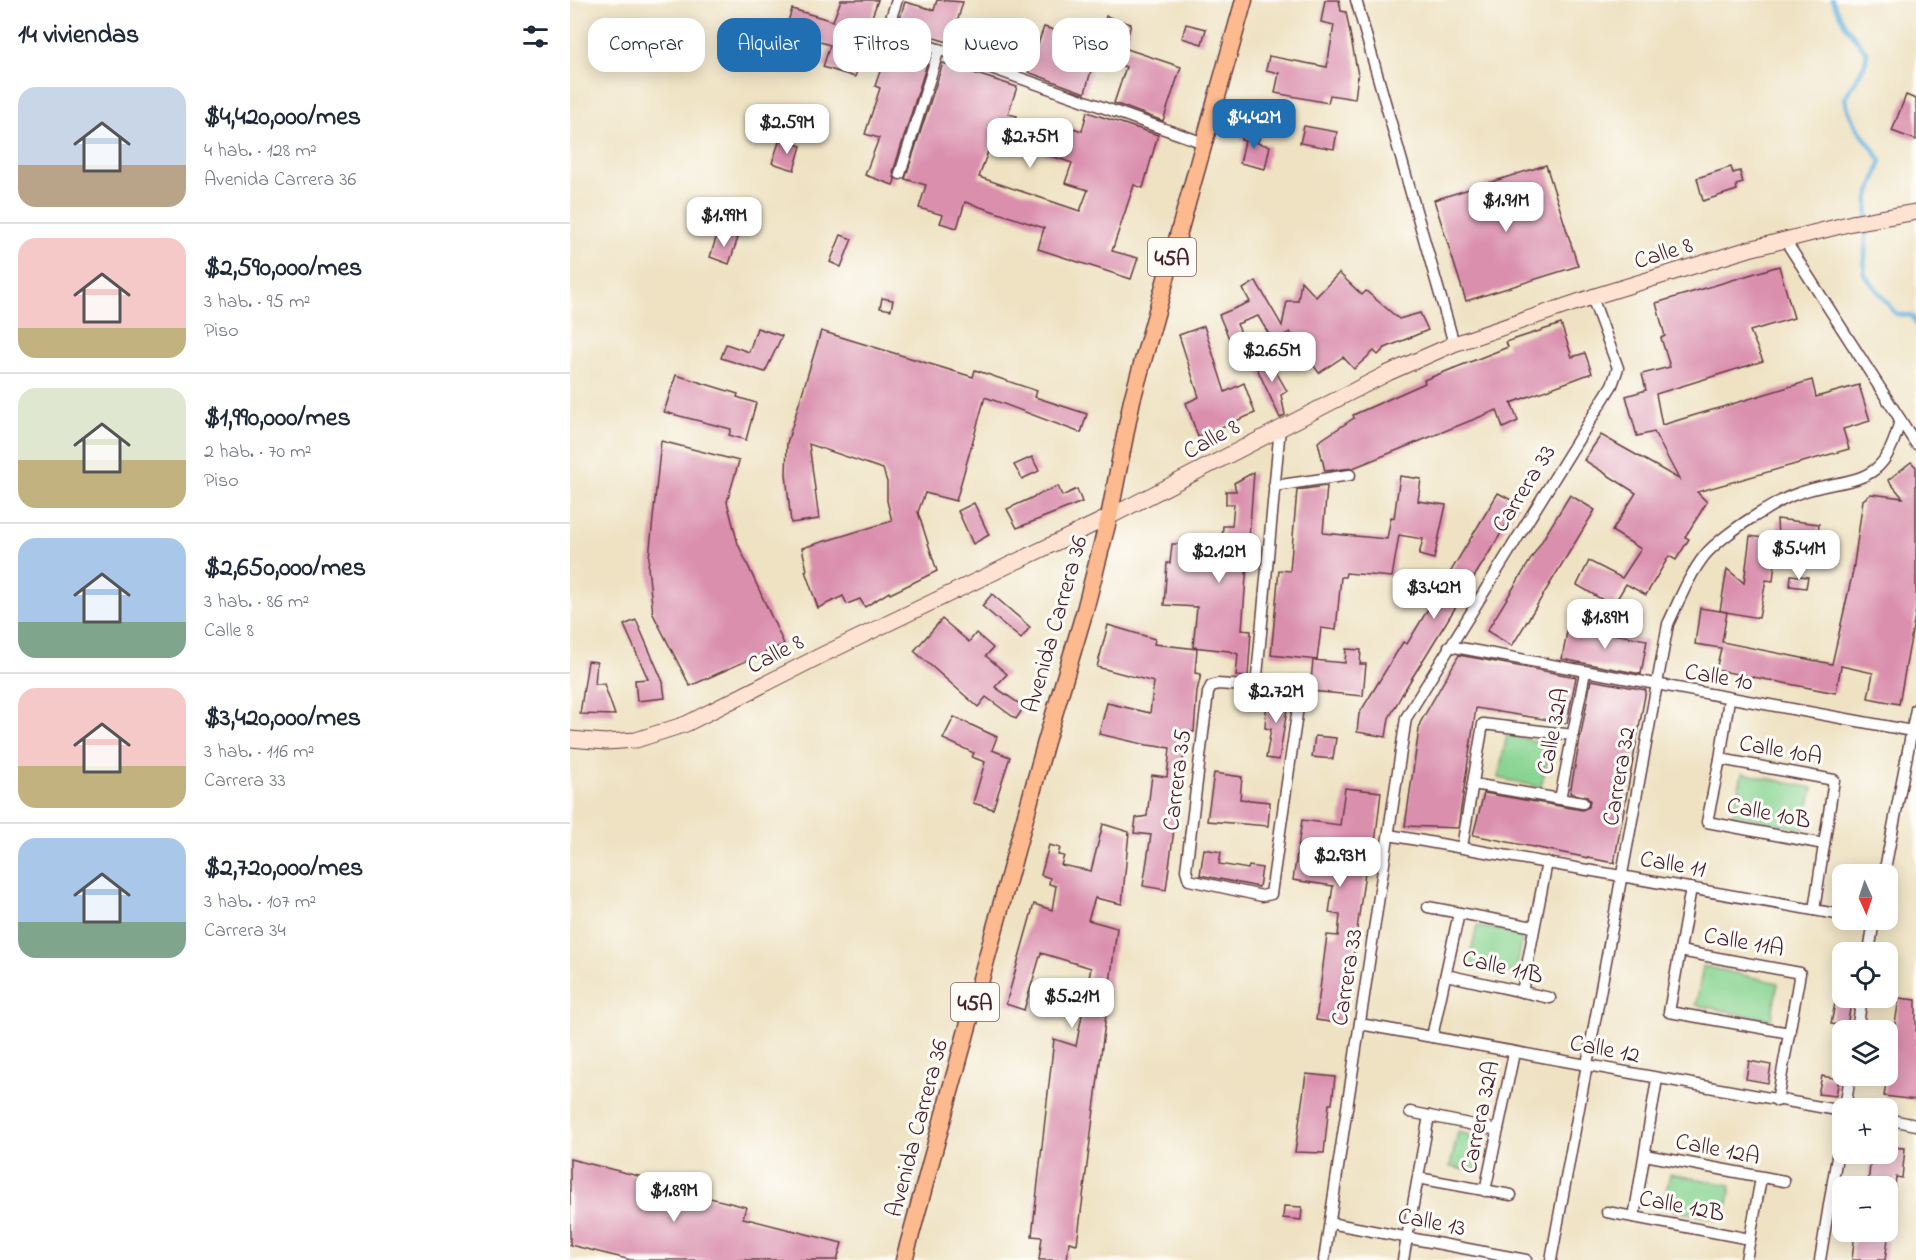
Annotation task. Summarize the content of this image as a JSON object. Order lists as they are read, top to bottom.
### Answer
{
  "streets": {
    "main road": ["Calle 8", "45A", "Avenida Carrera 36"],
    "street": [
      "Carrera 33",
      "Calle 10",
      "Calle 32A",
      "Calle 10A",
      "Carrera 32",
      "Carrera 35",
      "Calle 10B",
      "Calle 11",
      "Calle 11A",
      "Calle 11B",
      "Calle 12",
      "Carrera 32A",
      "Calle 12A",
      "Calle 12B",
      "Calle 13"
    ]
  },
  "crossings": [
    ["Calle 8", "Carrera 33"],
    ["Calle 8", "Avenida Carrera 36"],
    ["Carrera 33", "Calle 10"],
    ["Carrera 33", "Calle 11"],
    ["Carrera 33", "Calle 12"],
    ["Carrera 33", "Calle 13"],
    ["Calle 10", "Calle 32A"],
    ["Calle 10", "Carrera 32"],
    ["Calle 10A", "Calle 10B"],
    ["Carrera 32", "Calle 11"],
    ["Carrera 32", "Calle 12"],
    ["Calle 12", "Carrera 32A"]
  ],
  "north": "bottom",
  "page": {
    "heading": "14 viviendas",
    "chip": [
      "Comprar",
      "Alquilar",
      "Filtros",
      "Nuevo",
      "Piso"
    ],
    "list": [
      {
        "name": "$4,420,000/mes",
        "note": "4 hab. · 128 m² · Avenida Carrera 36"
      },
      {
        "name": "$2,590,000/mes",
        "note": "3 hab. · 95 m² · Piso"
      },
      {
        "name": "$1,990,000/mes",
        "note": "2 hab. · 70 m² · Piso"
      },
      {
        "name": "$2,650,000/mes",
        "note": "3 hab. · 86 m² · Calle 8"
      },
      {
        "name": "$3,420,000/mes",
        "note": "3 hab. · 116 m² · Carrera 33"
      },
      {
        "name": "$2,720,000/mes",
        "note": "3 hab. · 107 m² · Carrera 34"
      }
    ],
    "price": [
      "$4.42M",
      "$2.59M",
      "$2.75M",
      "$1.91M",
      "$1.99M",
      "$2.65M",
      "$5.41M",
      "$2.12M",
      "$3.42M",
      "$1.89M",
      "$2.72M",
      "$2.93M",
      "$5.21M",
      "$1.89M"
    ],
    "map_buttons": ["+", "−"]
  }
}
